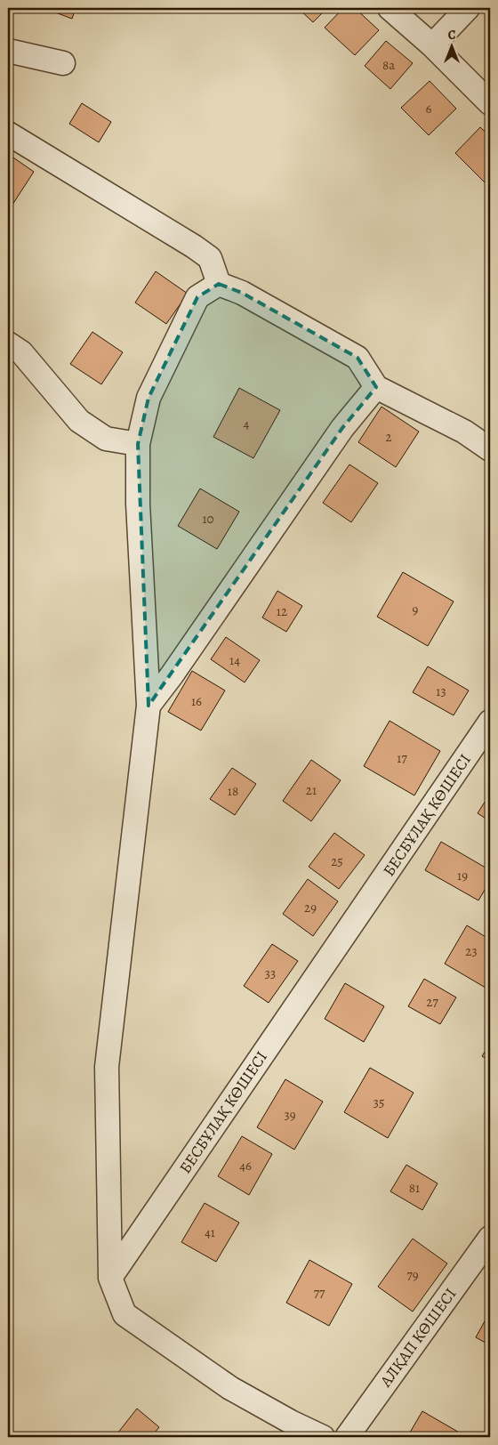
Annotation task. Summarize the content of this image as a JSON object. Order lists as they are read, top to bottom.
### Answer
{
  "streets": {
    "street": ["БЕСБҰЛАҚ КӨШЕСІ", "АЛҚАП КӨШЕСІ"]
  },
  "house_numbers": [
    "8а",
    "6",
    "4",
    "2",
    "10",
    "9",
    "12",
    "14",
    "13",
    "16",
    "17",
    "21",
    "18",
    "25",
    "19",
    "29",
    "23",
    "33",
    "27",
    "35",
    "39",
    "46",
    "81",
    "41",
    "79",
    "77"
  ],
  "north": "top"
}
